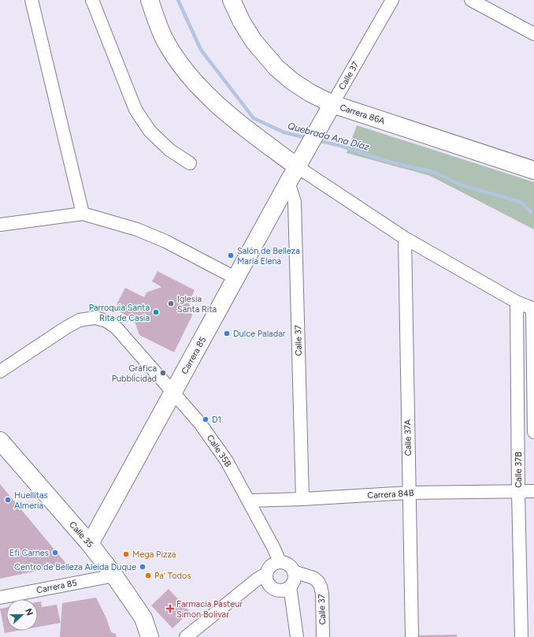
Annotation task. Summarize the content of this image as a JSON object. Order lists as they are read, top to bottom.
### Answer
{
  "streets": {
    "street": [
      "Calle 37",
      "Carrera 86A",
      "Carrera 85",
      "Calle 37A",
      "Calle 35B",
      "Calle 37B",
      "Carrera 84B",
      "Calle 35"
    ]
  },
  "crossings": [
    ["Calle 37", "Carrera 86A"],
    ["Calle 37", "Carrera 85"],
    ["Calle 37", "Calle 35B"],
    ["Calle 37", "Carrera 84B"],
    ["Carrera 85", "Calle 35B"],
    ["Carrera 85", "Calle 35"],
    ["Calle 37A", "Carrera 84B"],
    ["Calle 35B", "Carrera 84B"],
    ["Calle 37B", "Carrera 84B"]
  ],
  "water": ["Quebrada Ana Díaz"],
  "places": {
    "other": [
      "Salón de Belleza María Elena",
      "Iglesia Santa Rita",
      "Parroquia Santa Rita de Casia",
      "Dulce Paladar",
      "Gráfica Pubblicidad",
      "D1",
      "Huellitas Almería",
      "Efi Carnes",
      "Mega Pizza",
      "Centro de Belleza Aleida Duque",
      "Pa' Todos"
    ],
    "health": ["Farmacia Pasteur Simon Bolivar"]
  },
  "north": "right"
}
